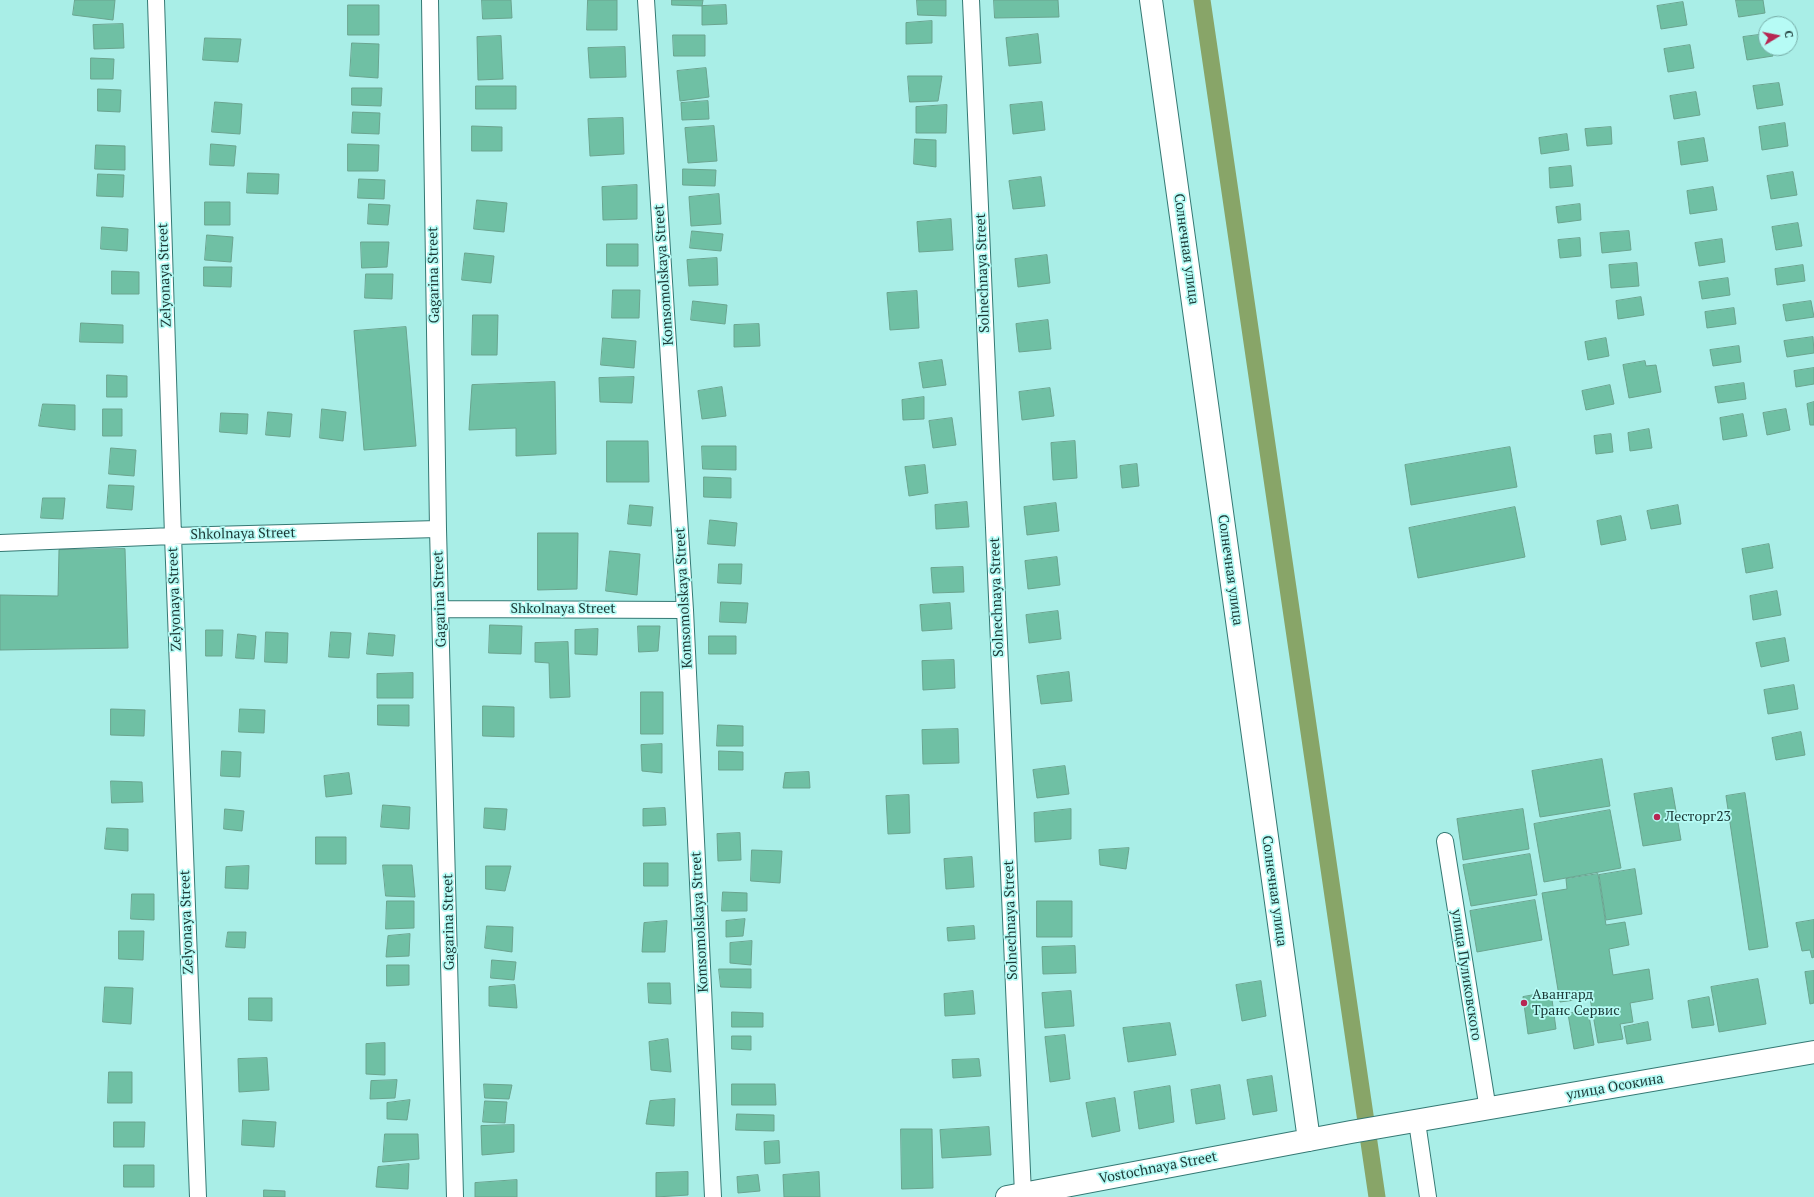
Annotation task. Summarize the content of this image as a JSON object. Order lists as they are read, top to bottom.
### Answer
{
  "streets": {
    "main road": ["Солнечная улица", "улица Осокина", "Vostochnaya Street"],
    "street": [
      "Solnechnaya Street",
      "Zelyonaya Street",
      "Gagarina Street",
      "Komsomolskaya Street",
      "Shkolnaya Street",
      "улица Пуликовского"
    ]
  },
  "crossings": [
    ["Солнечная улица", "Vostochnaya Street"],
    ["Solnechnaya Street", "Vostochnaya Street"],
    ["Zelyonaya Street", "Shkolnaya Street"],
    ["Gagarina Street", "Shkolnaya Street"],
    ["Komsomolskaya Street", "Shkolnaya Street"],
    ["улица Пуликовского", "улица Осокина"],
    ["улица Осокина", "Vostochnaya Street"]
  ],
  "places": ["Лесторг23", "Авангард Транс Сервис"],
  "north": "right"
}
